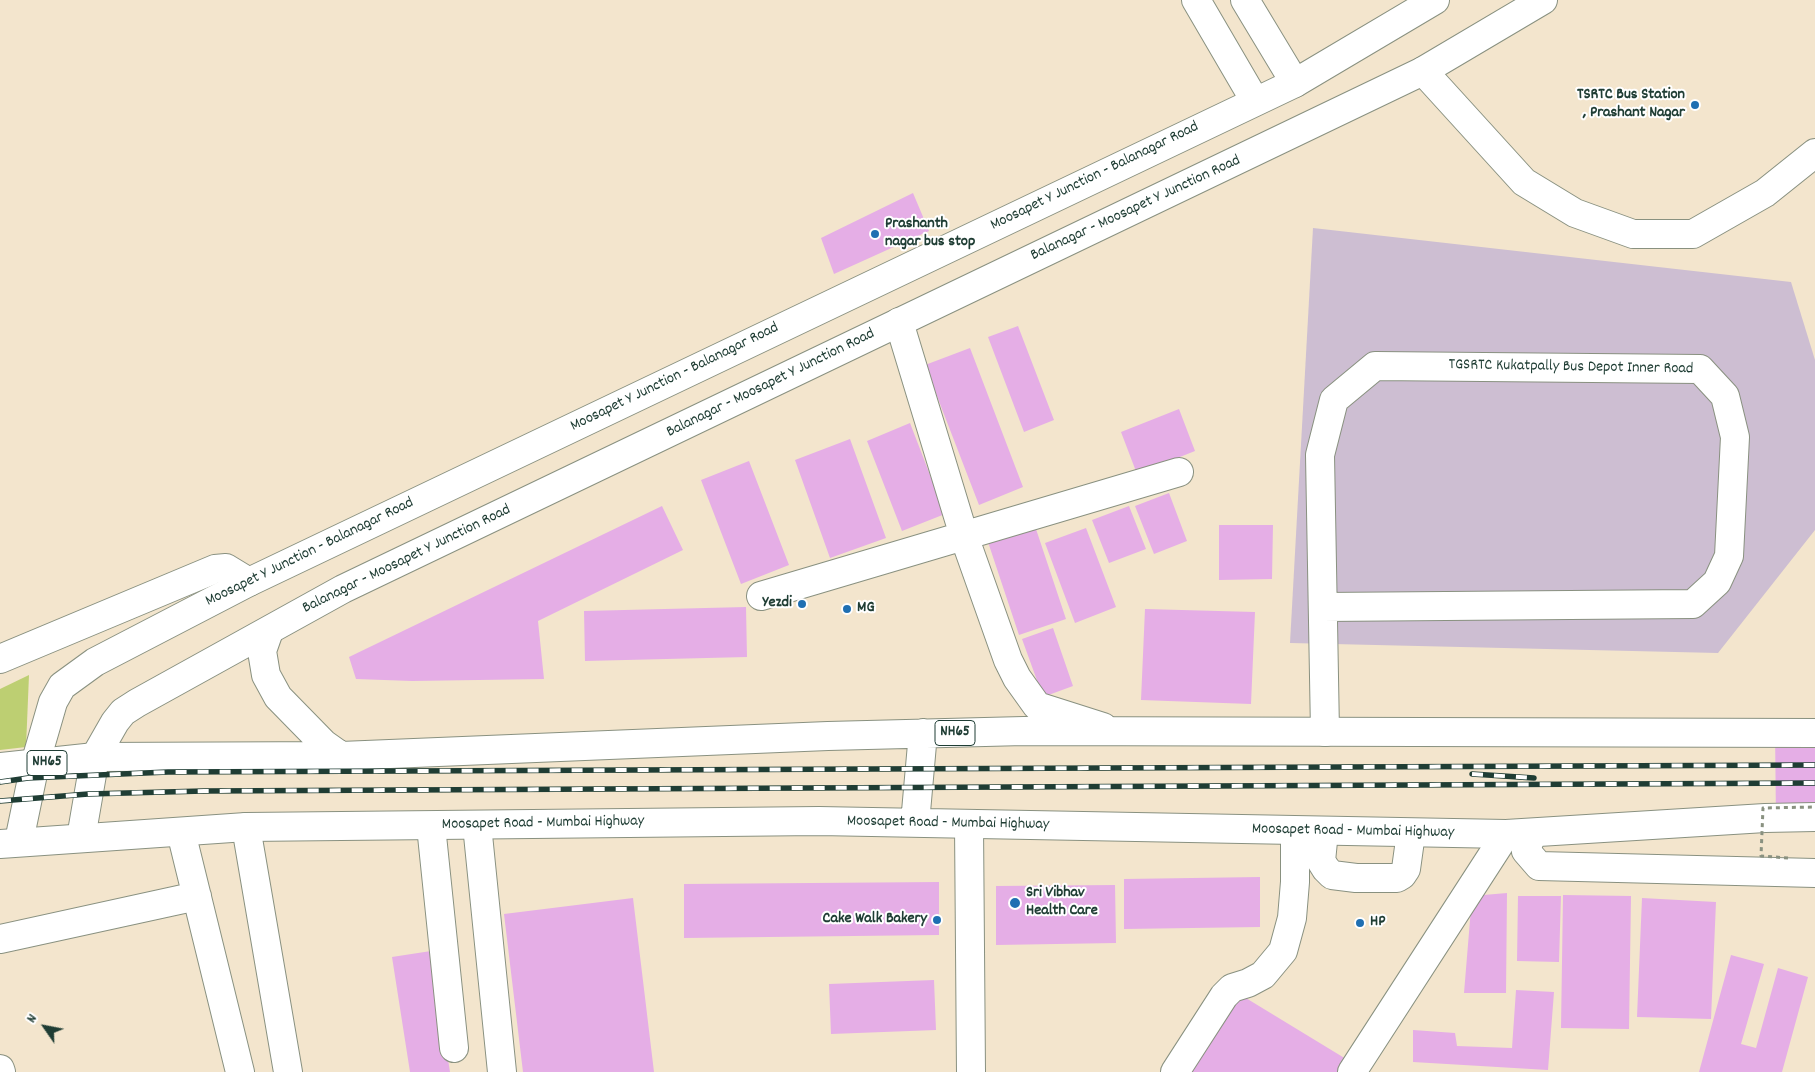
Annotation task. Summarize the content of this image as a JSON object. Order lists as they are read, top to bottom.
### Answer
{
  "streets": {
    "main road": [
      "Moosapet Y Junction - Balanagar Road",
      "Balanagar - Moosapet Y Junction Road",
      "TGSRTC Kukatpally Bus Depot Inner Road",
      "NH65",
      "Moosapet Road - Mumbai Highway"
    ]
  },
  "crossings": [
    ["Moosapet Y Junction - Balanagar Road", "NH65"],
    ["Moosapet Y Junction - Balanagar Road", "Moosapet Road - Mumbai Highway"],
    ["Balanagar - Moosapet Y Junction Road", "NH65"],
    ["Balanagar - Moosapet Y Junction Road", "Moosapet Road - Mumbai Highway"],
    ["TGSRTC Kukatpally Bus Depot Inner Road", "NH65"]
  ],
  "places": [
    "TSRTC Bus Station , Prashant Nagar",
    "Prashanth nagar bus stop",
    "Yezdi",
    "MG",
    "Sri Vibhav Health Care",
    "Cake Walk Bakery",
    "HP"
  ],
  "north": "top left"
}
